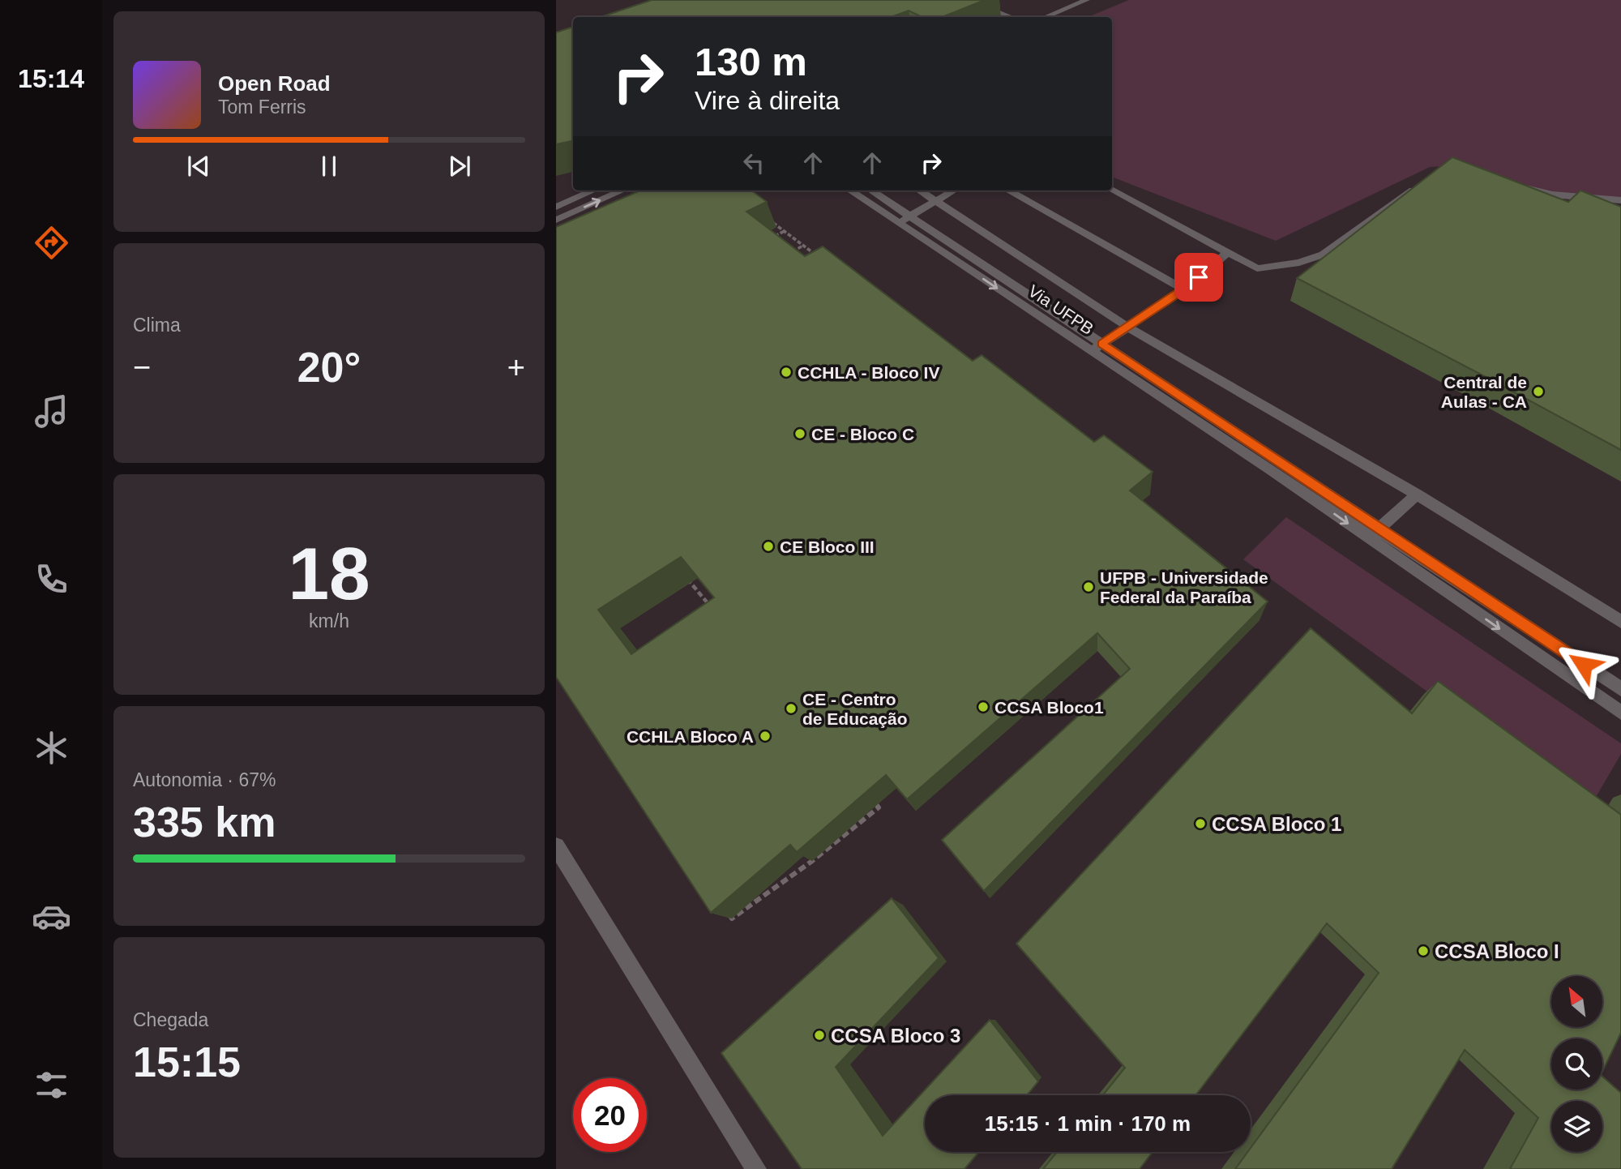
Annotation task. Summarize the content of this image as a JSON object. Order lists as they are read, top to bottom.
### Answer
{
  "streets": {
    "lane": ["Via UFPB"]
  },
  "places": [
    "CCHLA - Bloco IV",
    "Central de Aulas - CA",
    "CE - Bloco C",
    "CE Bloco III",
    "UFPB - Universidade Federal da Paraíba",
    "CCSA Bloco1",
    "CE - Centro de Educação",
    "CCHLA Bloco A",
    "CCSA Bloco 1",
    "CCSA Bloco I",
    "CCSA Bloco 3"
  ],
  "north": "top left",
  "page": {
    "tabs": "15:14",
    "turn": ["130 m", "Vire à direita"],
    "song": ["Open Road", "Tom Ferris"],
    "tile": [
      "Clima",
      ["18", "km/h"],
      ["Autonomia · 67%", "335 km"],
      ["Chegada", "15:15"]
    ],
    "heat": ["−", "20°", "+"],
    "limit": "20",
    "trip": "15:15 · 1 min · 170 m"
  }
}
